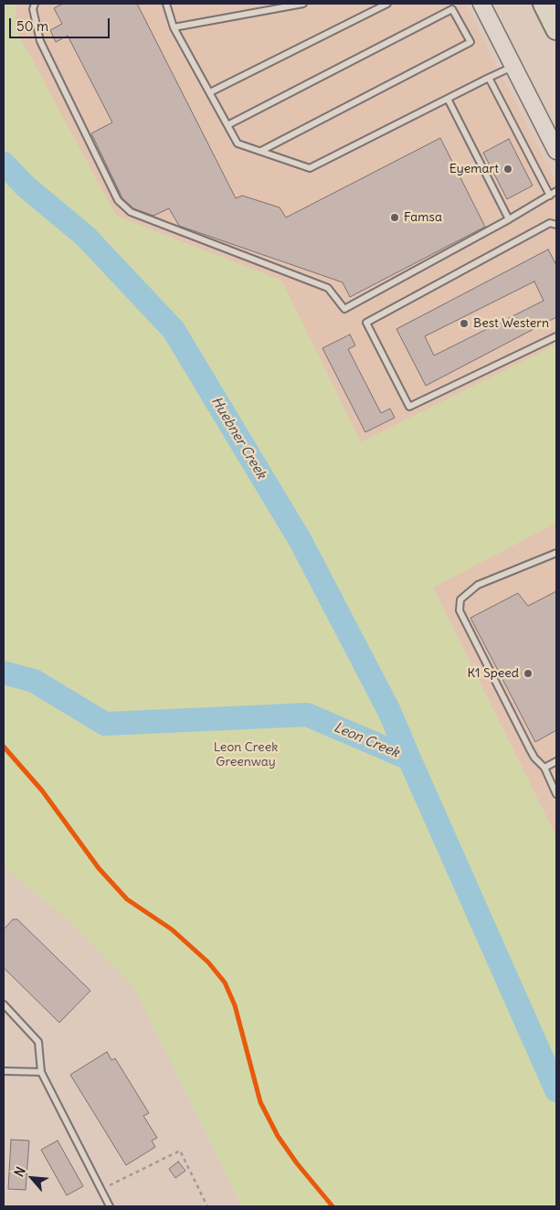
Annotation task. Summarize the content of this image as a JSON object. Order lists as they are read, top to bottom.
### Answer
{
  "water": ["Huebner Creek", "Leon Creek"],
  "parks": ["Leon Creek Greenway"],
  "places": [
    "Eyemart",
    "Famsa",
    "Best Western",
    "K1 Speed"
  ],
  "scale_bar": "50 m",
  "north": "top left"
}
